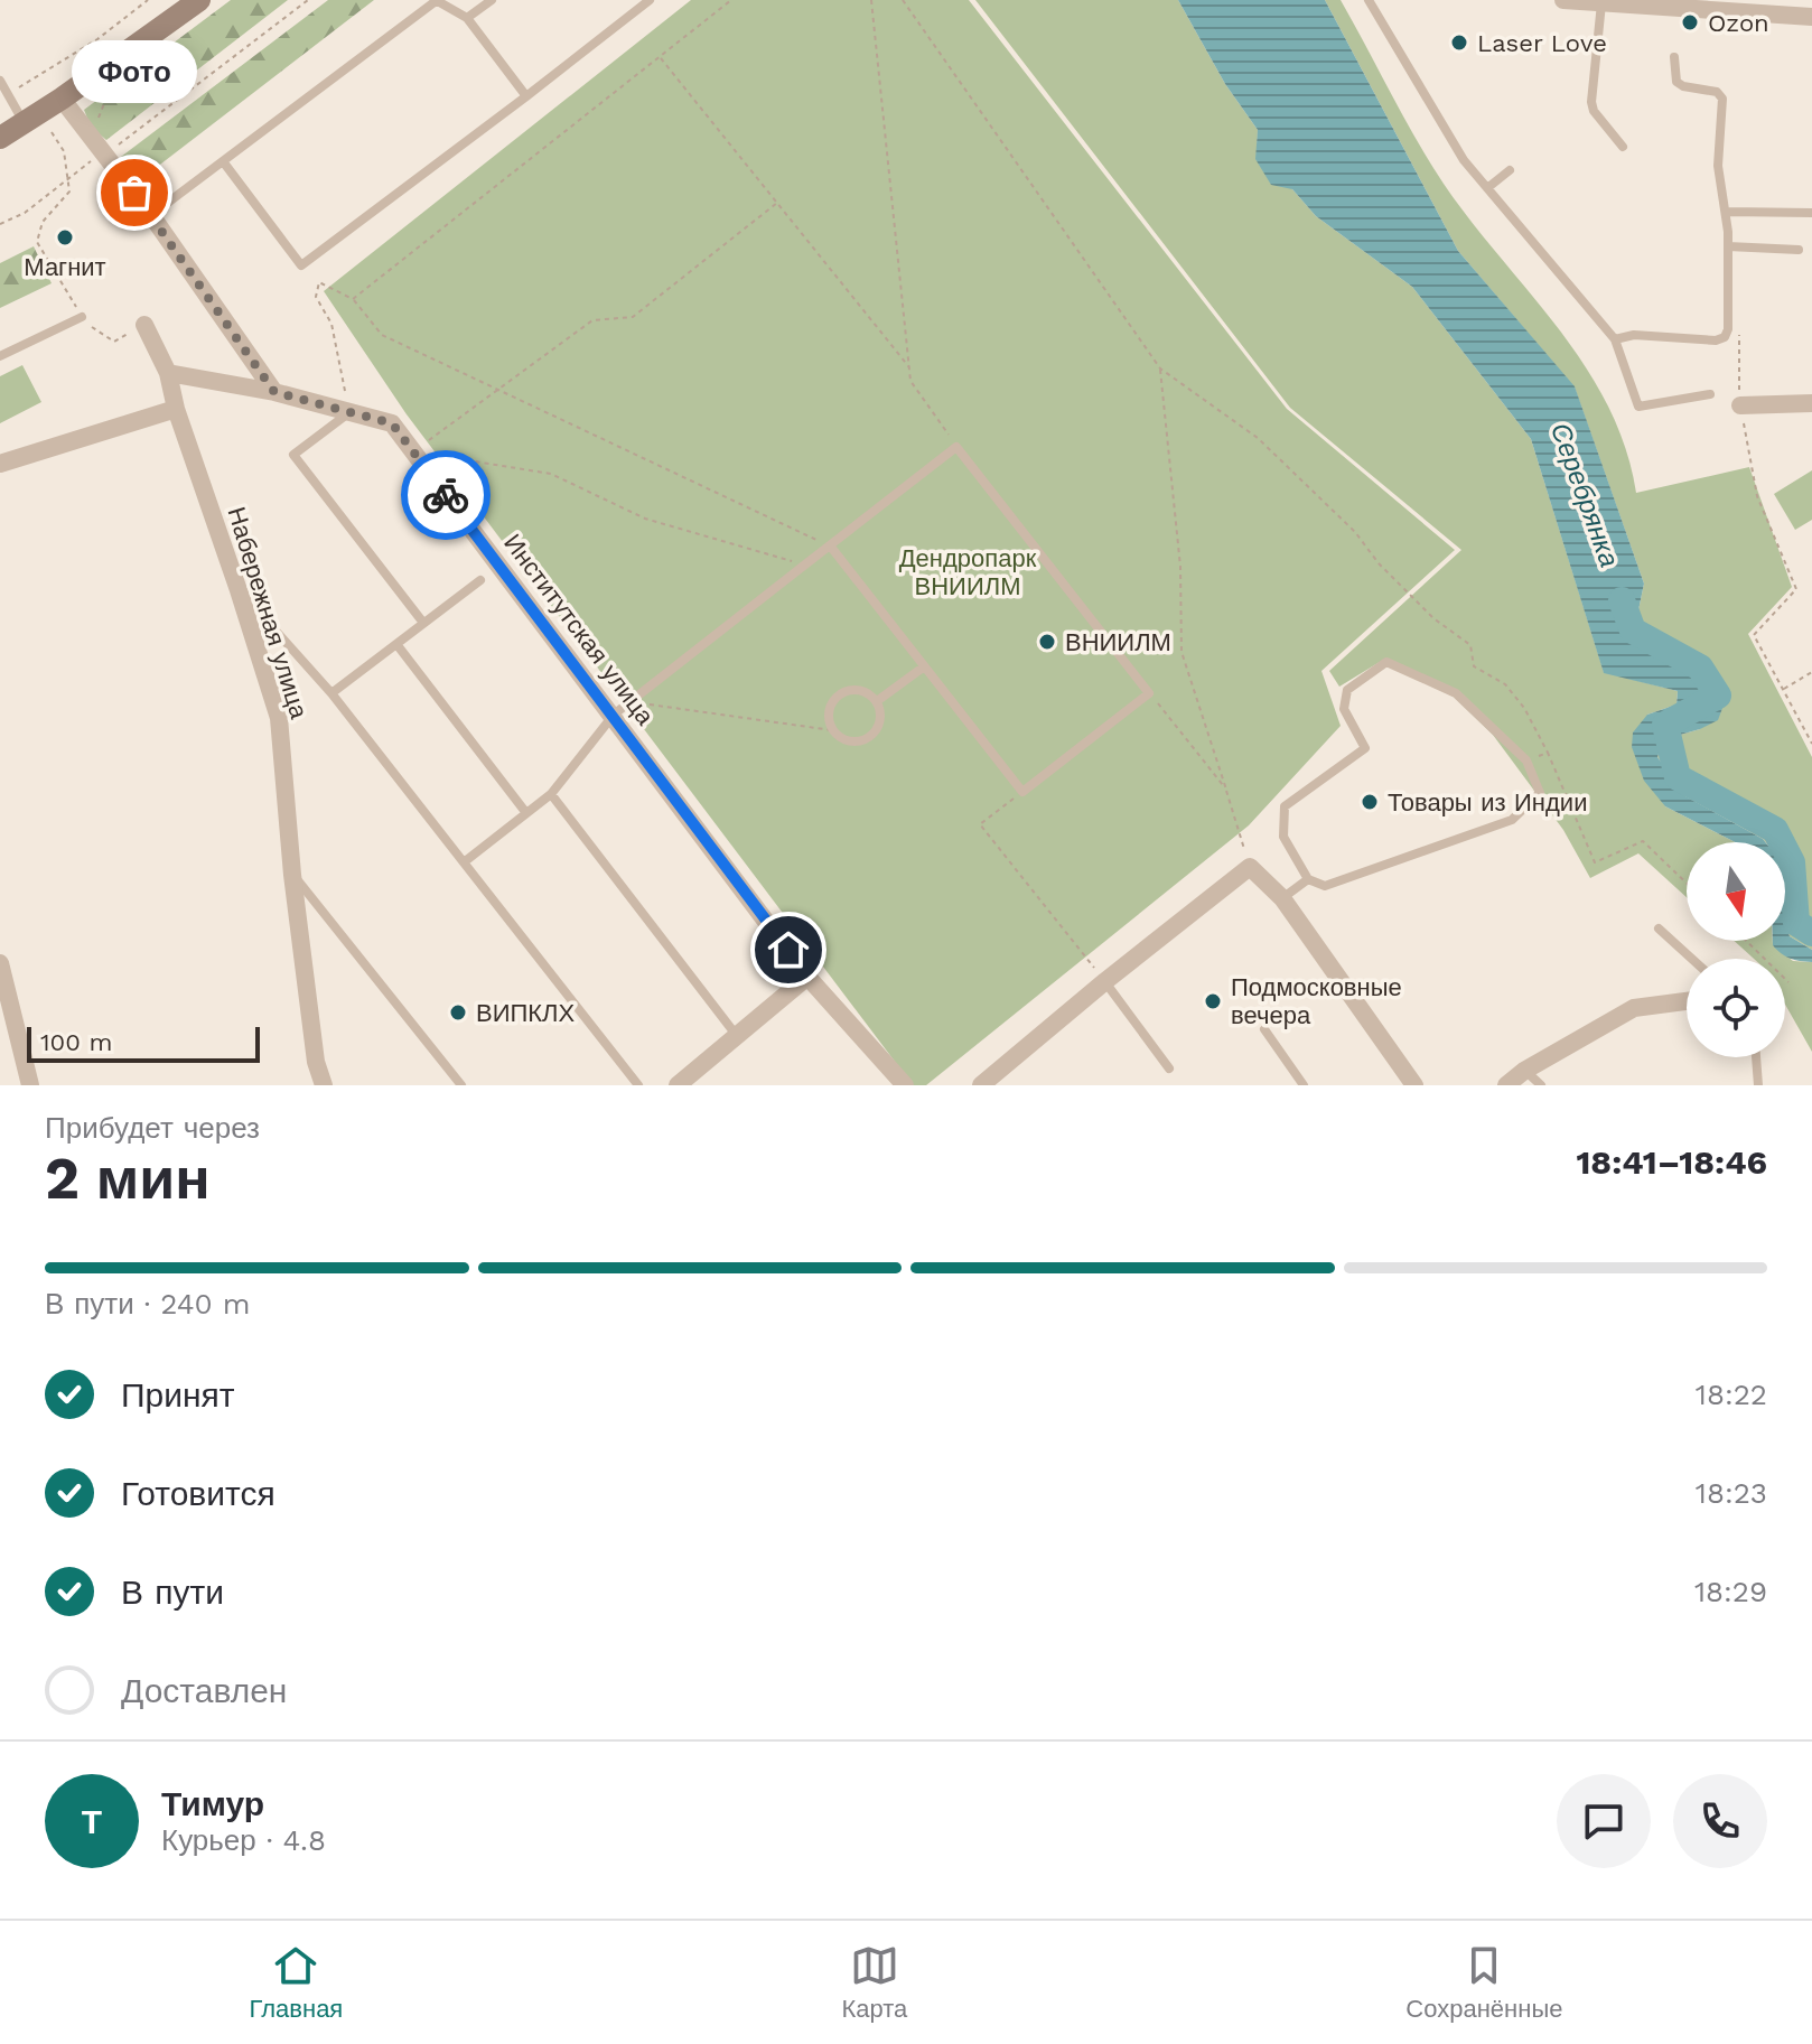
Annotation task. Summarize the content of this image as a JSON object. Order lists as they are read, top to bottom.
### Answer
{
  "streets": {
    "street": ["Набережная улица", "Институтская улица"]
  },
  "crossings": [
    ["Набережная улица", "Институтская улица"]
  ],
  "water": ["Серебрянка"],
  "parks": ["Дендропарк ВНИИЛМ"],
  "places": [
    "Ozon",
    "Laser Love",
    "Фото",
    "Магнит",
    "ВНИИЛМ",
    "Товары из Индии",
    "Подмосковные вечера",
    "ВИПКЛХ"
  ],
  "scale_bar": "100 m",
  "north": "bottom",
  "page": {
    "bubble": "Фото",
    "scale": "100 m",
    "heading": ["2 мин", "Прибудет через", "18:41–18:46"],
    "panel": ["Тимур", "Курьер · 4.8"],
    "bar": "В пути · 240 m",
    "list": [
      ["Принят", "18:22"],
      ["Готовится", "18:23"],
      ["В пути", "18:29"],
      "Доставлен"
    ],
    "round": "Т",
    "tabs": ["Главная", "Карта", "Сохранённые"]
  }
}
